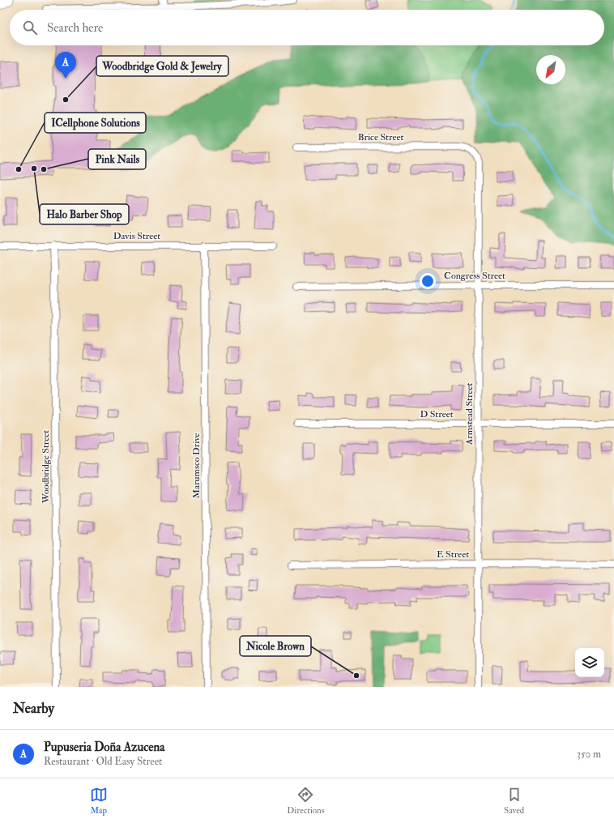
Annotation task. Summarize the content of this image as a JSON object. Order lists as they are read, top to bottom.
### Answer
{
  "streets": {
    "street": [
      "Brice Street",
      "Davis Street",
      "Congress Street",
      "D Street",
      "Armstead Street",
      "Marumsco Drive",
      "Woodbridge Street",
      "E Street"
    ]
  },
  "crossings": [
    ["Brice Street", "Armstead Street"],
    ["Davis Street", "Marumsco Drive"],
    ["Davis Street", "Woodbridge Street"],
    ["Congress Street", "Armstead Street"],
    ["D Street", "Armstead Street"],
    ["Armstead Street", "E Street"]
  ],
  "places": [
    "Woodbridge Gold & Jewelry",
    "Halo Barber Shop",
    "ICellphone Solutions",
    "Pink Nails",
    "Nicole Brown"
  ],
  "north": "bottom left",
  "page": {
    "search": "Search here",
    "pins": "A",
    "heading": "Nearby",
    "list": [
      {
        "mark": "A",
        "name": "Pupuseria Doña Azucena",
        "note": "Restaurant · Old Easy Street",
        "value": "350 m"
      }
    ],
    "nav": ["Map", "Directions", "Saved"]
  }
}
